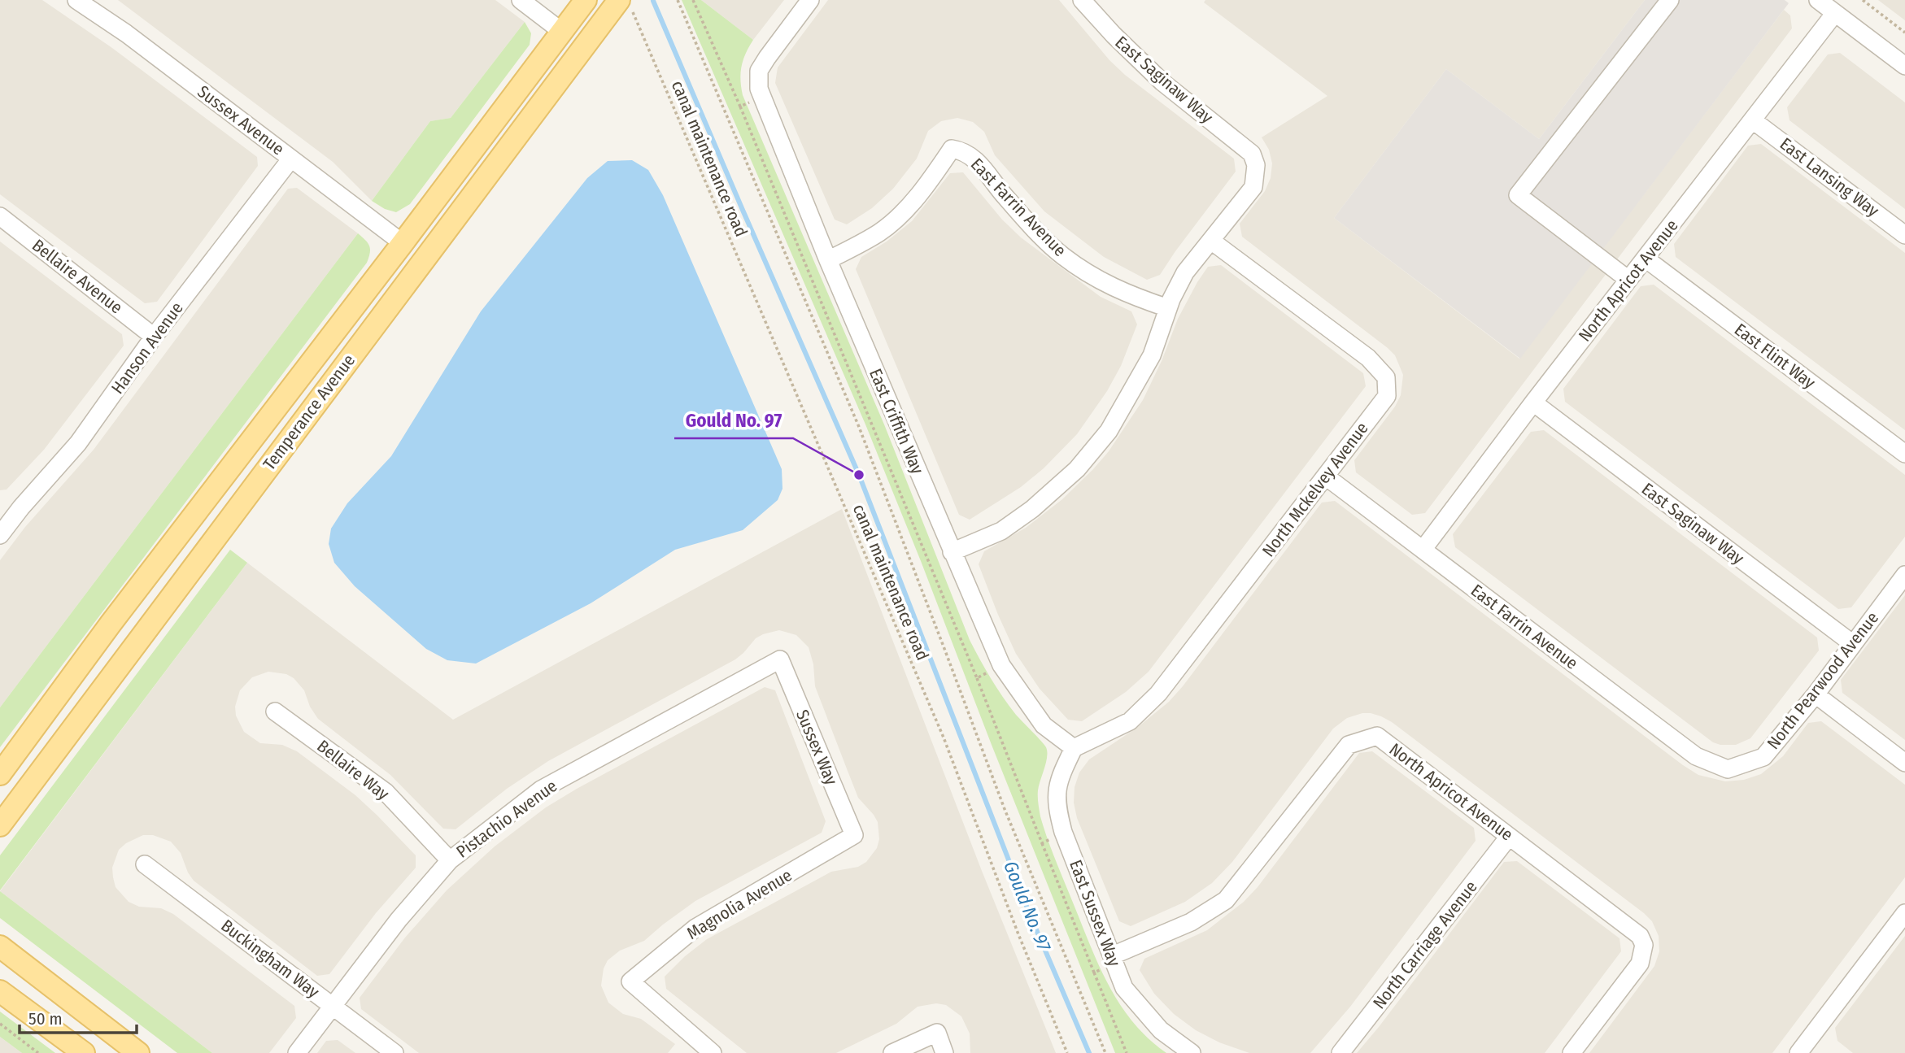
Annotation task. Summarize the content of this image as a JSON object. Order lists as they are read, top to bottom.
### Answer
{
  "streets": {
    "main road": ["Temperance Avenue"],
    "street": [
      "East Saginaw Way",
      "Sussex Avenue",
      "East Lansing Way",
      "East Farrin Avenue",
      "Bellaire Avenue",
      "North Apricot Avenue",
      "Hanson Avenue",
      "East Flint Way",
      "East Criffith Way",
      "North Mckelvey Avenue",
      "North Pearwood Avenue",
      "Sussex Way",
      "Bellaire Way",
      "Pistachio Avenue",
      "Magnolia Avenue",
      "East Sussex Way",
      "North Carriage Avenue",
      "Buckingham Way"
    ],
    "path": ["canal maintenance road"]
  },
  "crossings": [
    ["East Saginaw Way", "North Apricot Avenue"],
    ["East Saginaw Way", "North Mckelvey Avenue"],
    ["East Saginaw Way", "North Pearwood Avenue"],
    ["Sussex Avenue", "Hanson Avenue"],
    ["Sussex Avenue", "Temperance Avenue"],
    ["canal maintenance road", "Temperance Avenue"],
    ["East Lansing Way", "North Apricot Avenue"],
    ["East Farrin Avenue", "North Apricot Avenue"],
    ["East Farrin Avenue", "East Criffith Way"],
    ["East Farrin Avenue", "North Mckelvey Avenue"],
    ["East Farrin Avenue", "North Pearwood Avenue"],
    ["Bellaire Avenue", "Hanson Avenue"],
    ["North Apricot Avenue", "East Flint Way"],
    ["North Apricot Avenue", "East Sussex Way"],
    ["North Apricot Avenue", "North Carriage Avenue"],
    ["East Criffith Way", "North Mckelvey Avenue"],
    ["East Criffith Way", "East Sussex Way"],
    ["North Mckelvey Avenue", "East Sussex Way"],
    ["Sussex Way", "Pistachio Avenue"],
    ["Sussex Way", "Magnolia Avenue"],
    ["Bellaire Way", "Pistachio Avenue"],
    ["Pistachio Avenue", "Buckingham Way"]
  ],
  "water": ["Gould No. 97"],
  "places": ["Gould No. 97"],
  "scale_bar": "50 m"
}
